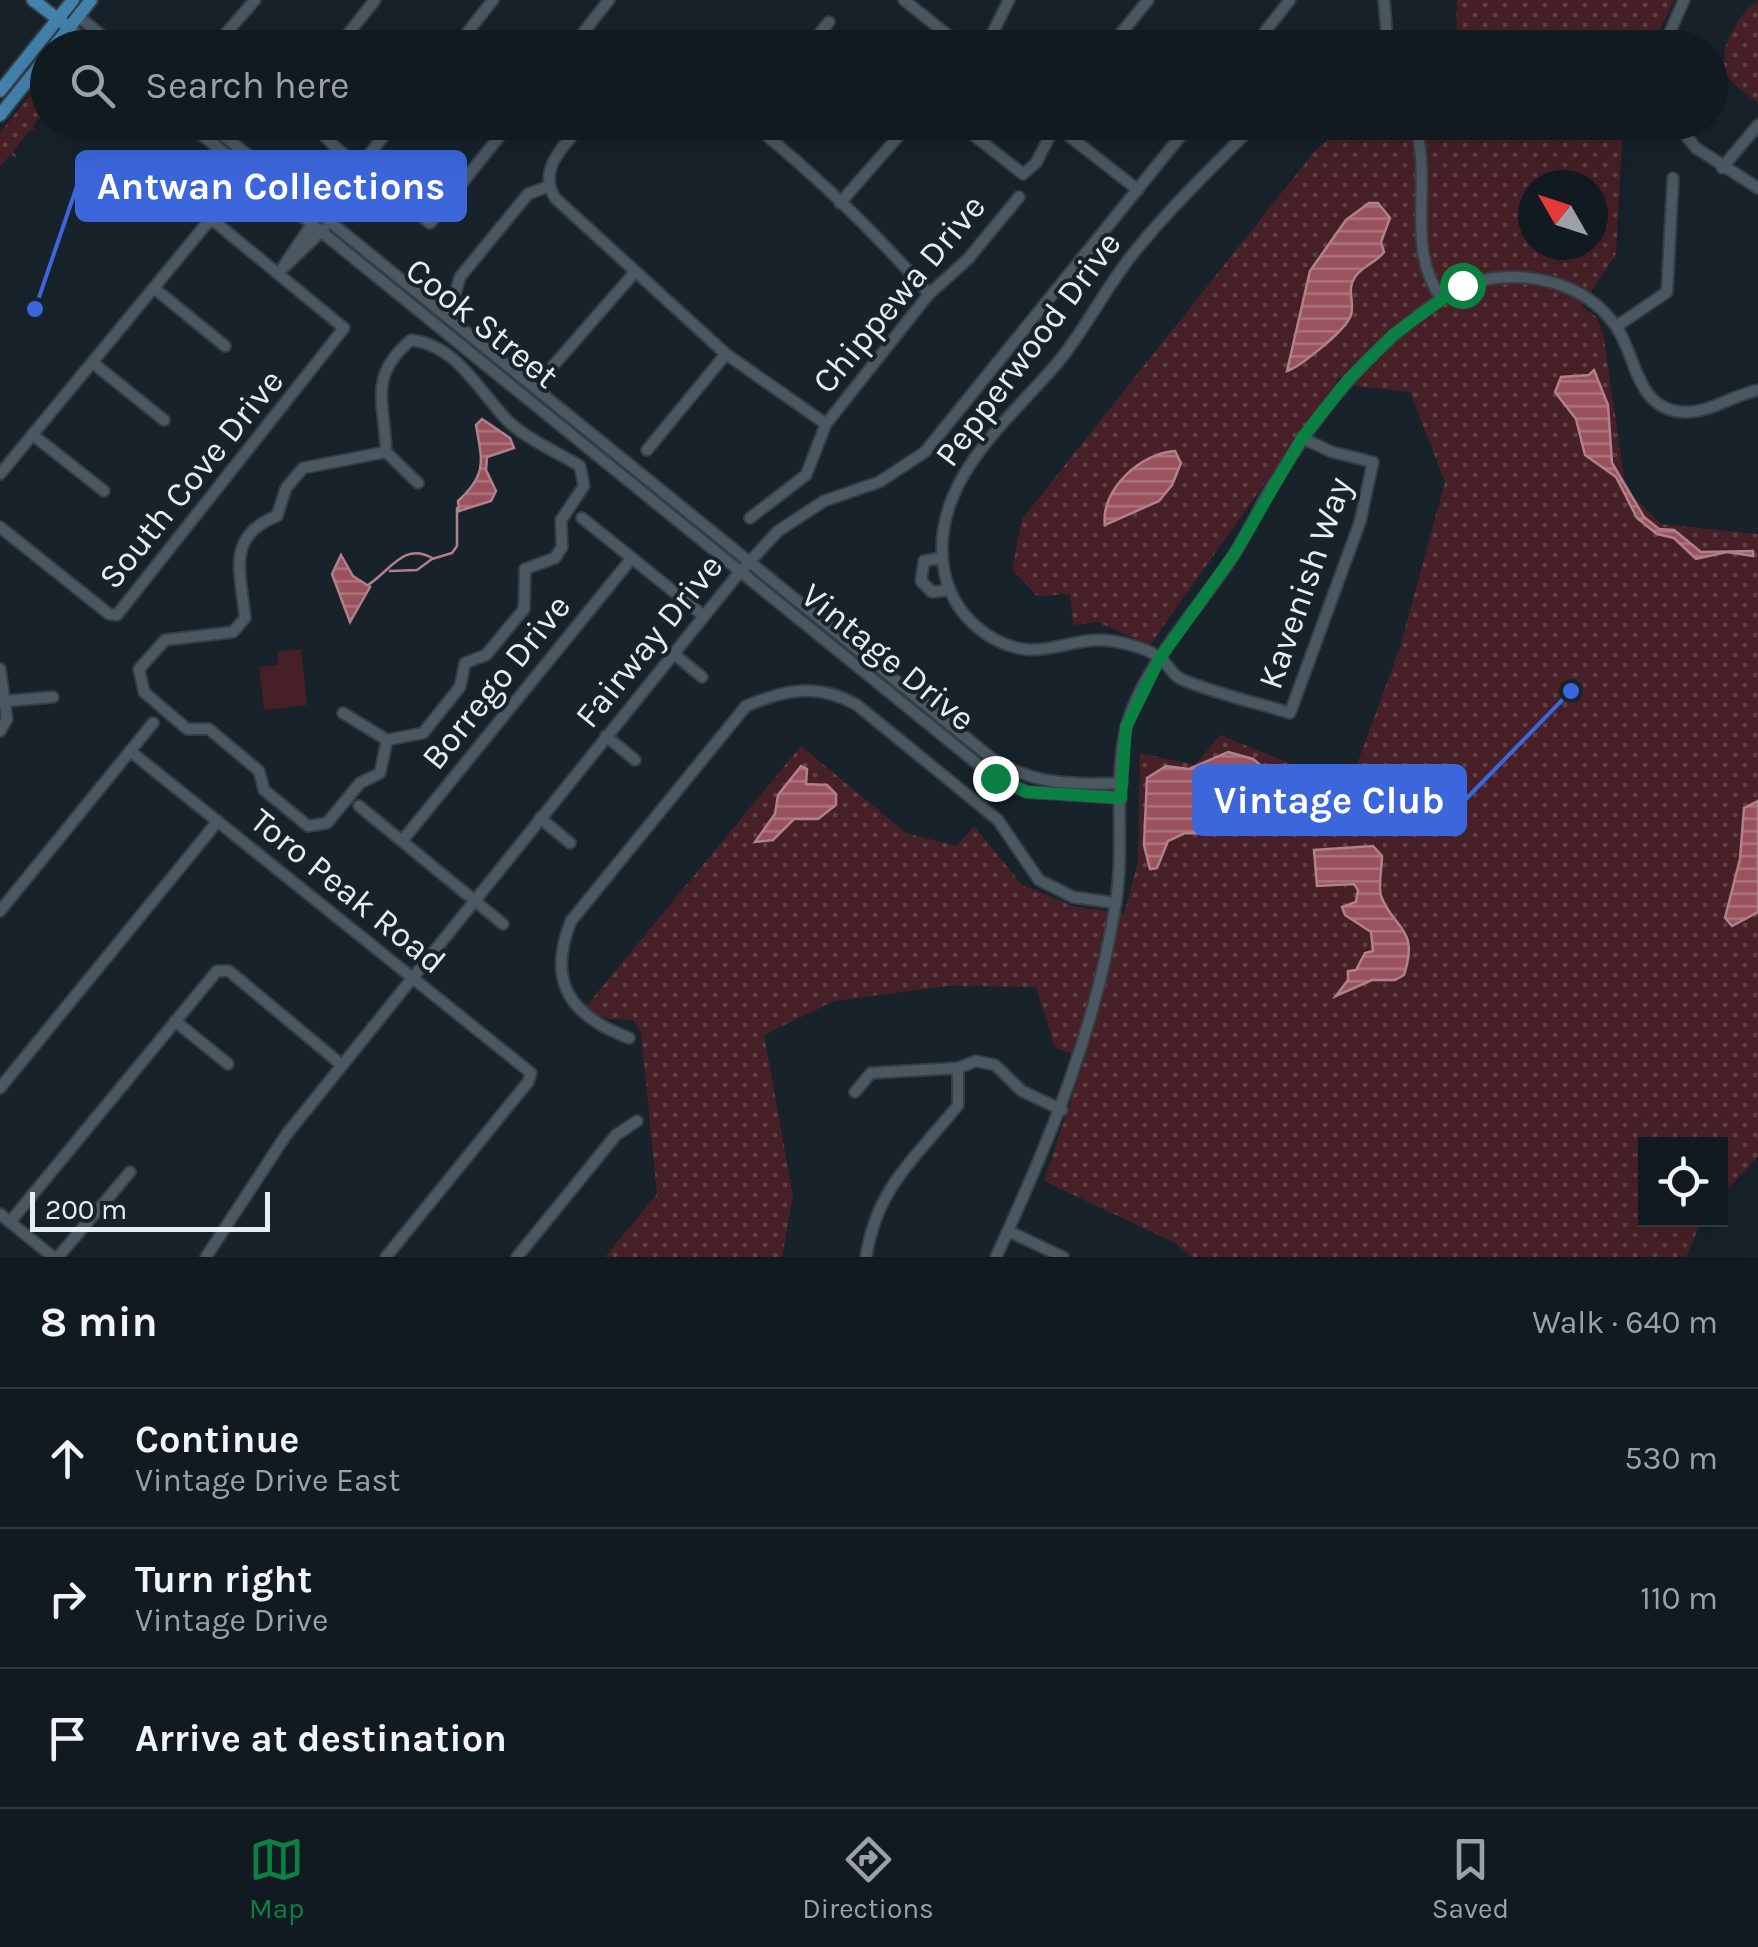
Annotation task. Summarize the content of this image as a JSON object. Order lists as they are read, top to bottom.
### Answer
{
  "streets": {
    "street": [
      "Chippewa Drive",
      "Cook Street",
      "Pepperwood Drive",
      "South Cove Drive",
      "Kavenish Way",
      "Fairway Drive",
      "Vintage Drive",
      "Borrego Drive",
      "Toro Peak Road"
    ]
  },
  "crossings": [
    ["Cook Street", "Fairway Drive"],
    ["Cook Street", "Vintage Drive"],
    ["Pepperwood Drive", "Kavenish Way"],
    ["Fairway Drive", "Vintage Drive"],
    ["Fairway Drive", "Toro Peak Road"]
  ],
  "places": ["Antwan Collections", "Vintage Club"],
  "scale_bar": "200 m",
  "north": "top left",
  "page": {
    "search": "Search here",
    "scale": "200 m",
    "heading": ["8 min", "Walk · 640 m"],
    "list": [
      ["Continue", "Vintage Drive East", "530 m"],
      ["Turn right", "Vintage Drive", "110 m"],
      "Arrive at destination"
    ],
    "nav": ["Map", "Directions", "Saved"]
  }
}
